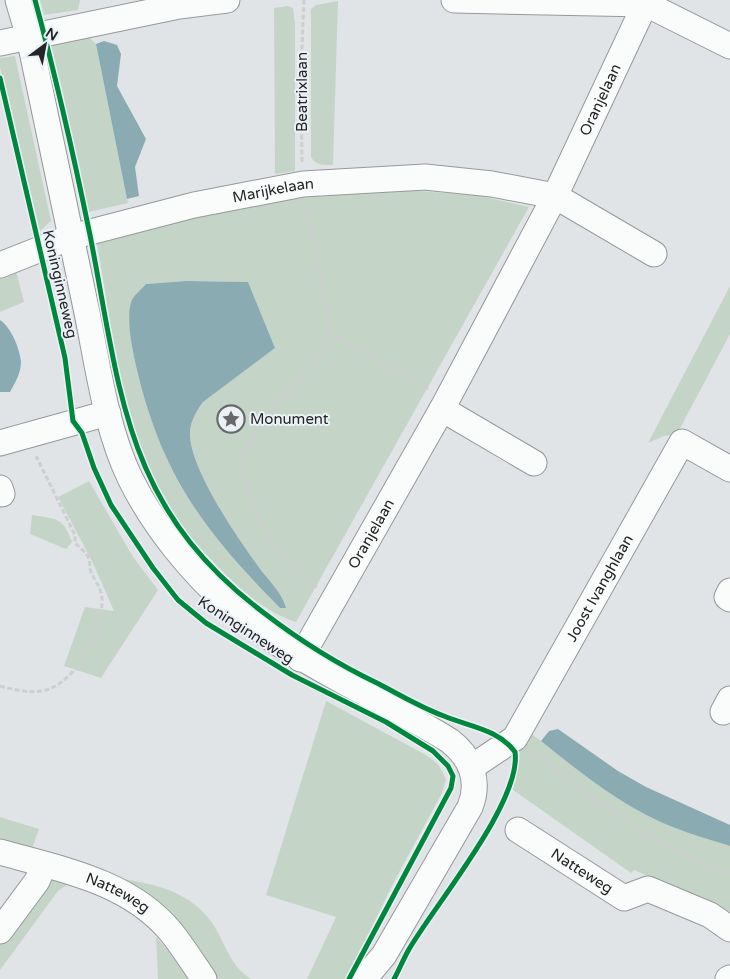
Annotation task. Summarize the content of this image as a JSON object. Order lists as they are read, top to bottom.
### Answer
{
  "streets": {
    "street": [
      "Oranjelaan",
      "Marijkelaan",
      "Koninginneweg",
      "Joost Ivanghlaan",
      "Natteweg"
    ],
    "path": ["Beatrixlaan"]
  },
  "crossings": [
    ["Beatrixlaan", "Marijkelaan"],
    ["Oranjelaan", "Marijkelaan"],
    ["Oranjelaan", "Koninginneweg"],
    ["Marijkelaan", "Koninginneweg"],
    ["Koninginneweg", "Joost Ivanghlaan"]
  ],
  "places": {
    "place": ["Monument"]
  },
  "north": "top right"
}
